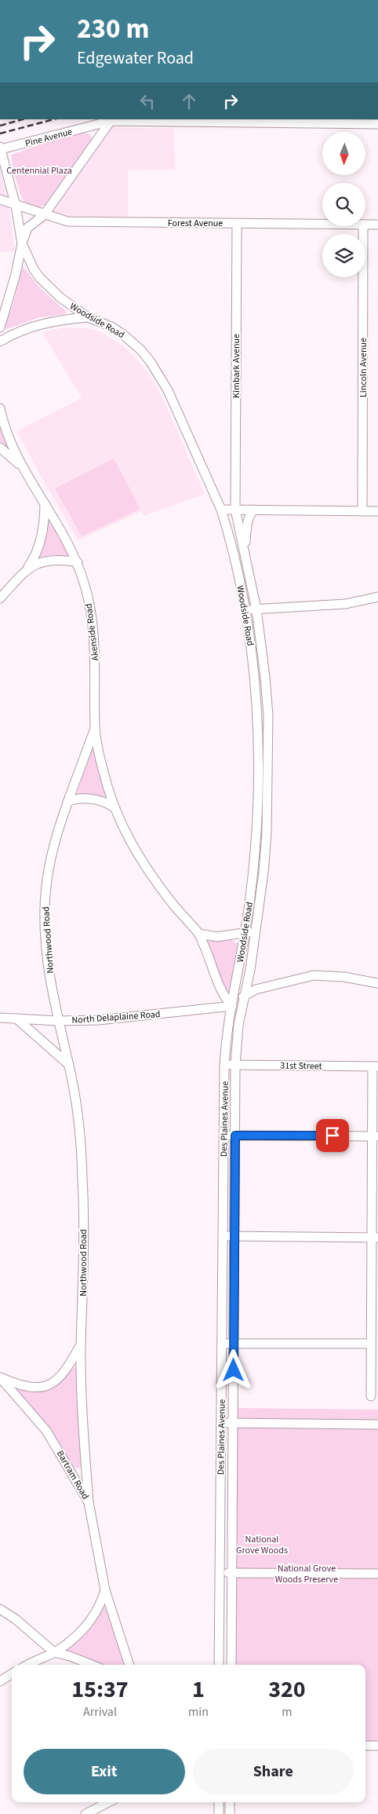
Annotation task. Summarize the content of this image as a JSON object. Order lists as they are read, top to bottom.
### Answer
{
  "streets": {
    "street": [
      "Pine Avenue",
      "Forest Avenue",
      "Woodside Road",
      "Kimbark Avenue",
      "Lincoln Avenue",
      "Akenside Road",
      "Northwood Road",
      "North Delaplaine Road",
      "31st Street",
      "Des Plaines Avenue",
      "Bartram Road"
    ]
  },
  "crossings": [
    ["Forest Avenue", "Kimbark Avenue"],
    ["Woodside Road", "Kimbark Avenue"],
    ["Woodside Road", "Akenside Road"],
    ["Woodside Road", "North Delaplaine Road"],
    ["Woodside Road", "31st Street"],
    ["Woodside Road", "Des Plaines Avenue"],
    ["Akenside Road", "Northwood Road"],
    ["Akenside Road", "North Delaplaine Road"],
    ["Northwood Road", "North Delaplaine Road"],
    ["Northwood Road", "Bartram Road"],
    ["31st Street", "Des Plaines Avenue"]
  ],
  "parks": ["Centennial Plaza", "National Grove Woods", "National Grove Woods Preserve"],
  "north": "bottom",
  "page": {
    "turn": ["230 m", "Edgewater Road"],
    "eta": [
      "15:37",
      "Arrival",
      "1",
      "min",
      "320",
      "m"
    ],
    "buttons": ["Exit", "Share"]
  }
}
